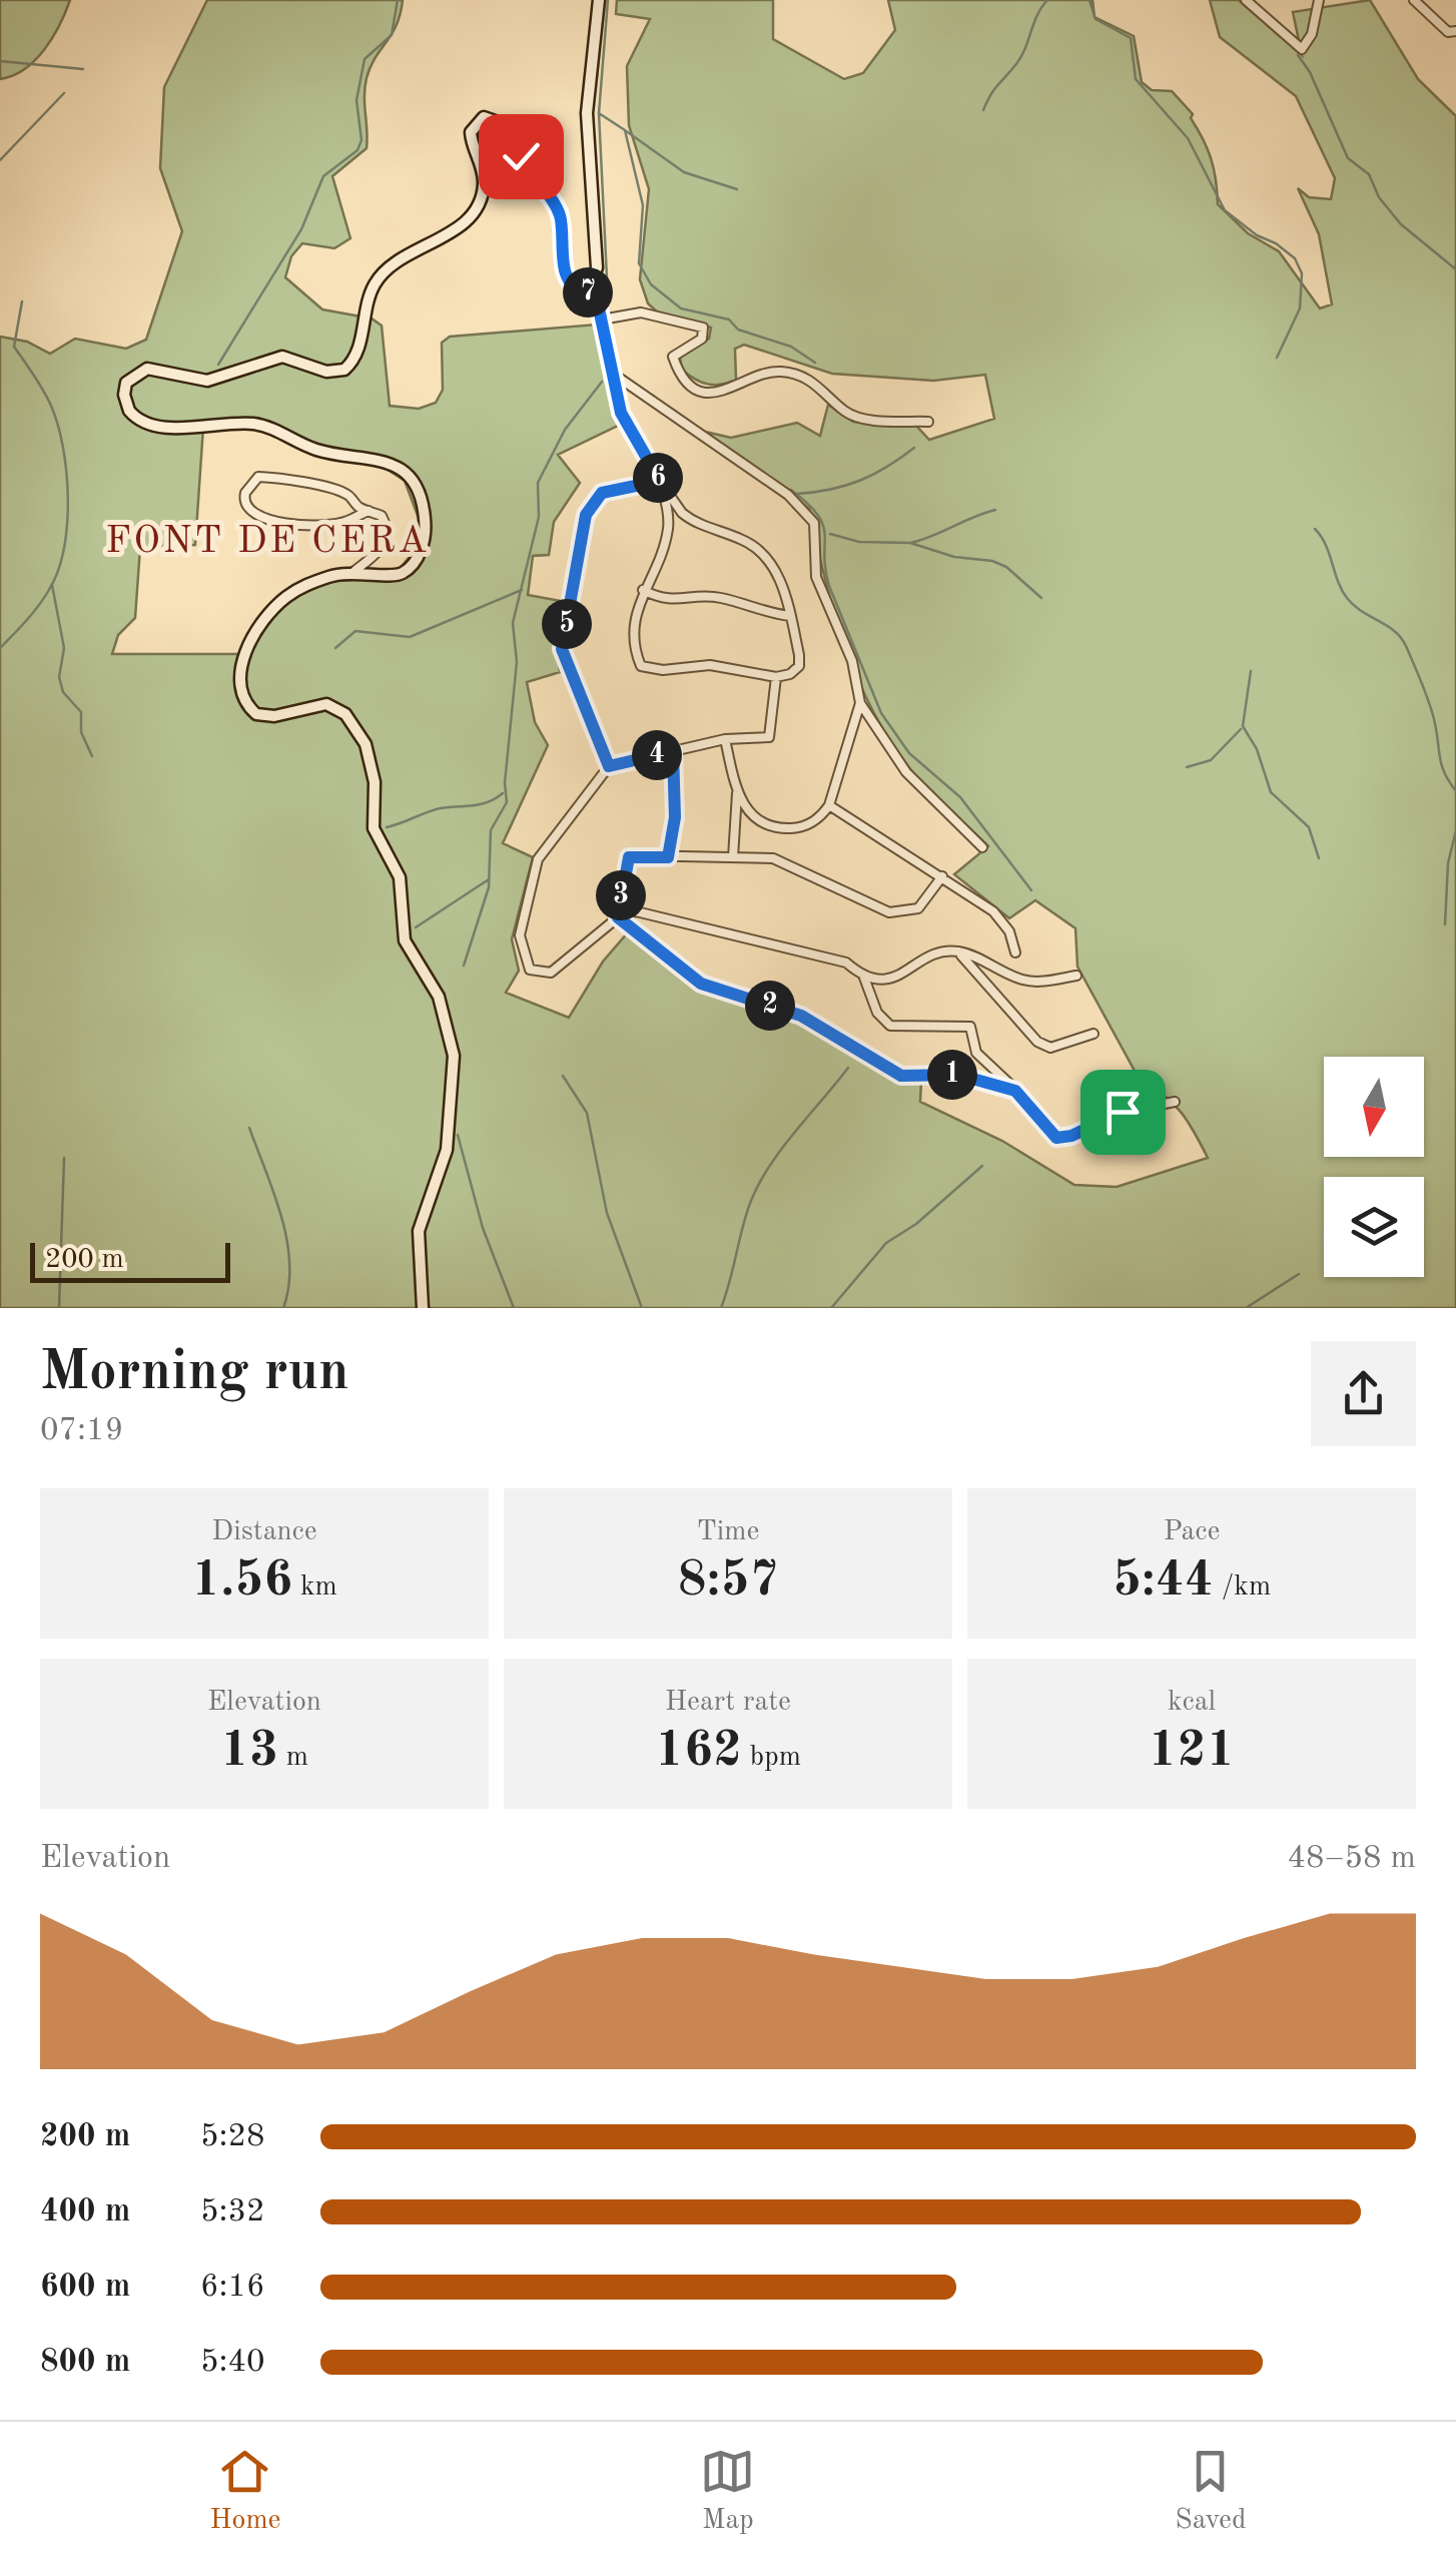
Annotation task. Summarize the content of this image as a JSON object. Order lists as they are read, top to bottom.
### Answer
{
  "districts": ["FONT DE CERA"],
  "scale_bar": "200 m",
  "north": "bottom",
  "page": {
    "pins": [
      "7",
      "6",
      "5",
      "4",
      "3",
      "2",
      "1"
    ],
    "scale": "200 m",
    "heading": ["Morning run", "07:19"],
    "stats": [
      ["Distance", "1.56 km"],
      ["Time", "8:57"],
      ["Pace", "5:44 /km"],
      ["Elevation", "13 m"],
      ["Heart rate", "162 bpm"],
      ["kcal", "121"]
    ],
    "chart": ["Elevation", "48–58 m"],
    "list": [
      {
        "name": "200 m",
        "note": "5:28"
      },
      {
        "name": "400 m",
        "note": "5:32"
      },
      {
        "name": "600 m",
        "note": "6:16"
      },
      {
        "name": "800 m",
        "note": "5:40"
      }
    ],
    "tabs": ["Home", "Map", "Saved"]
  }
}
